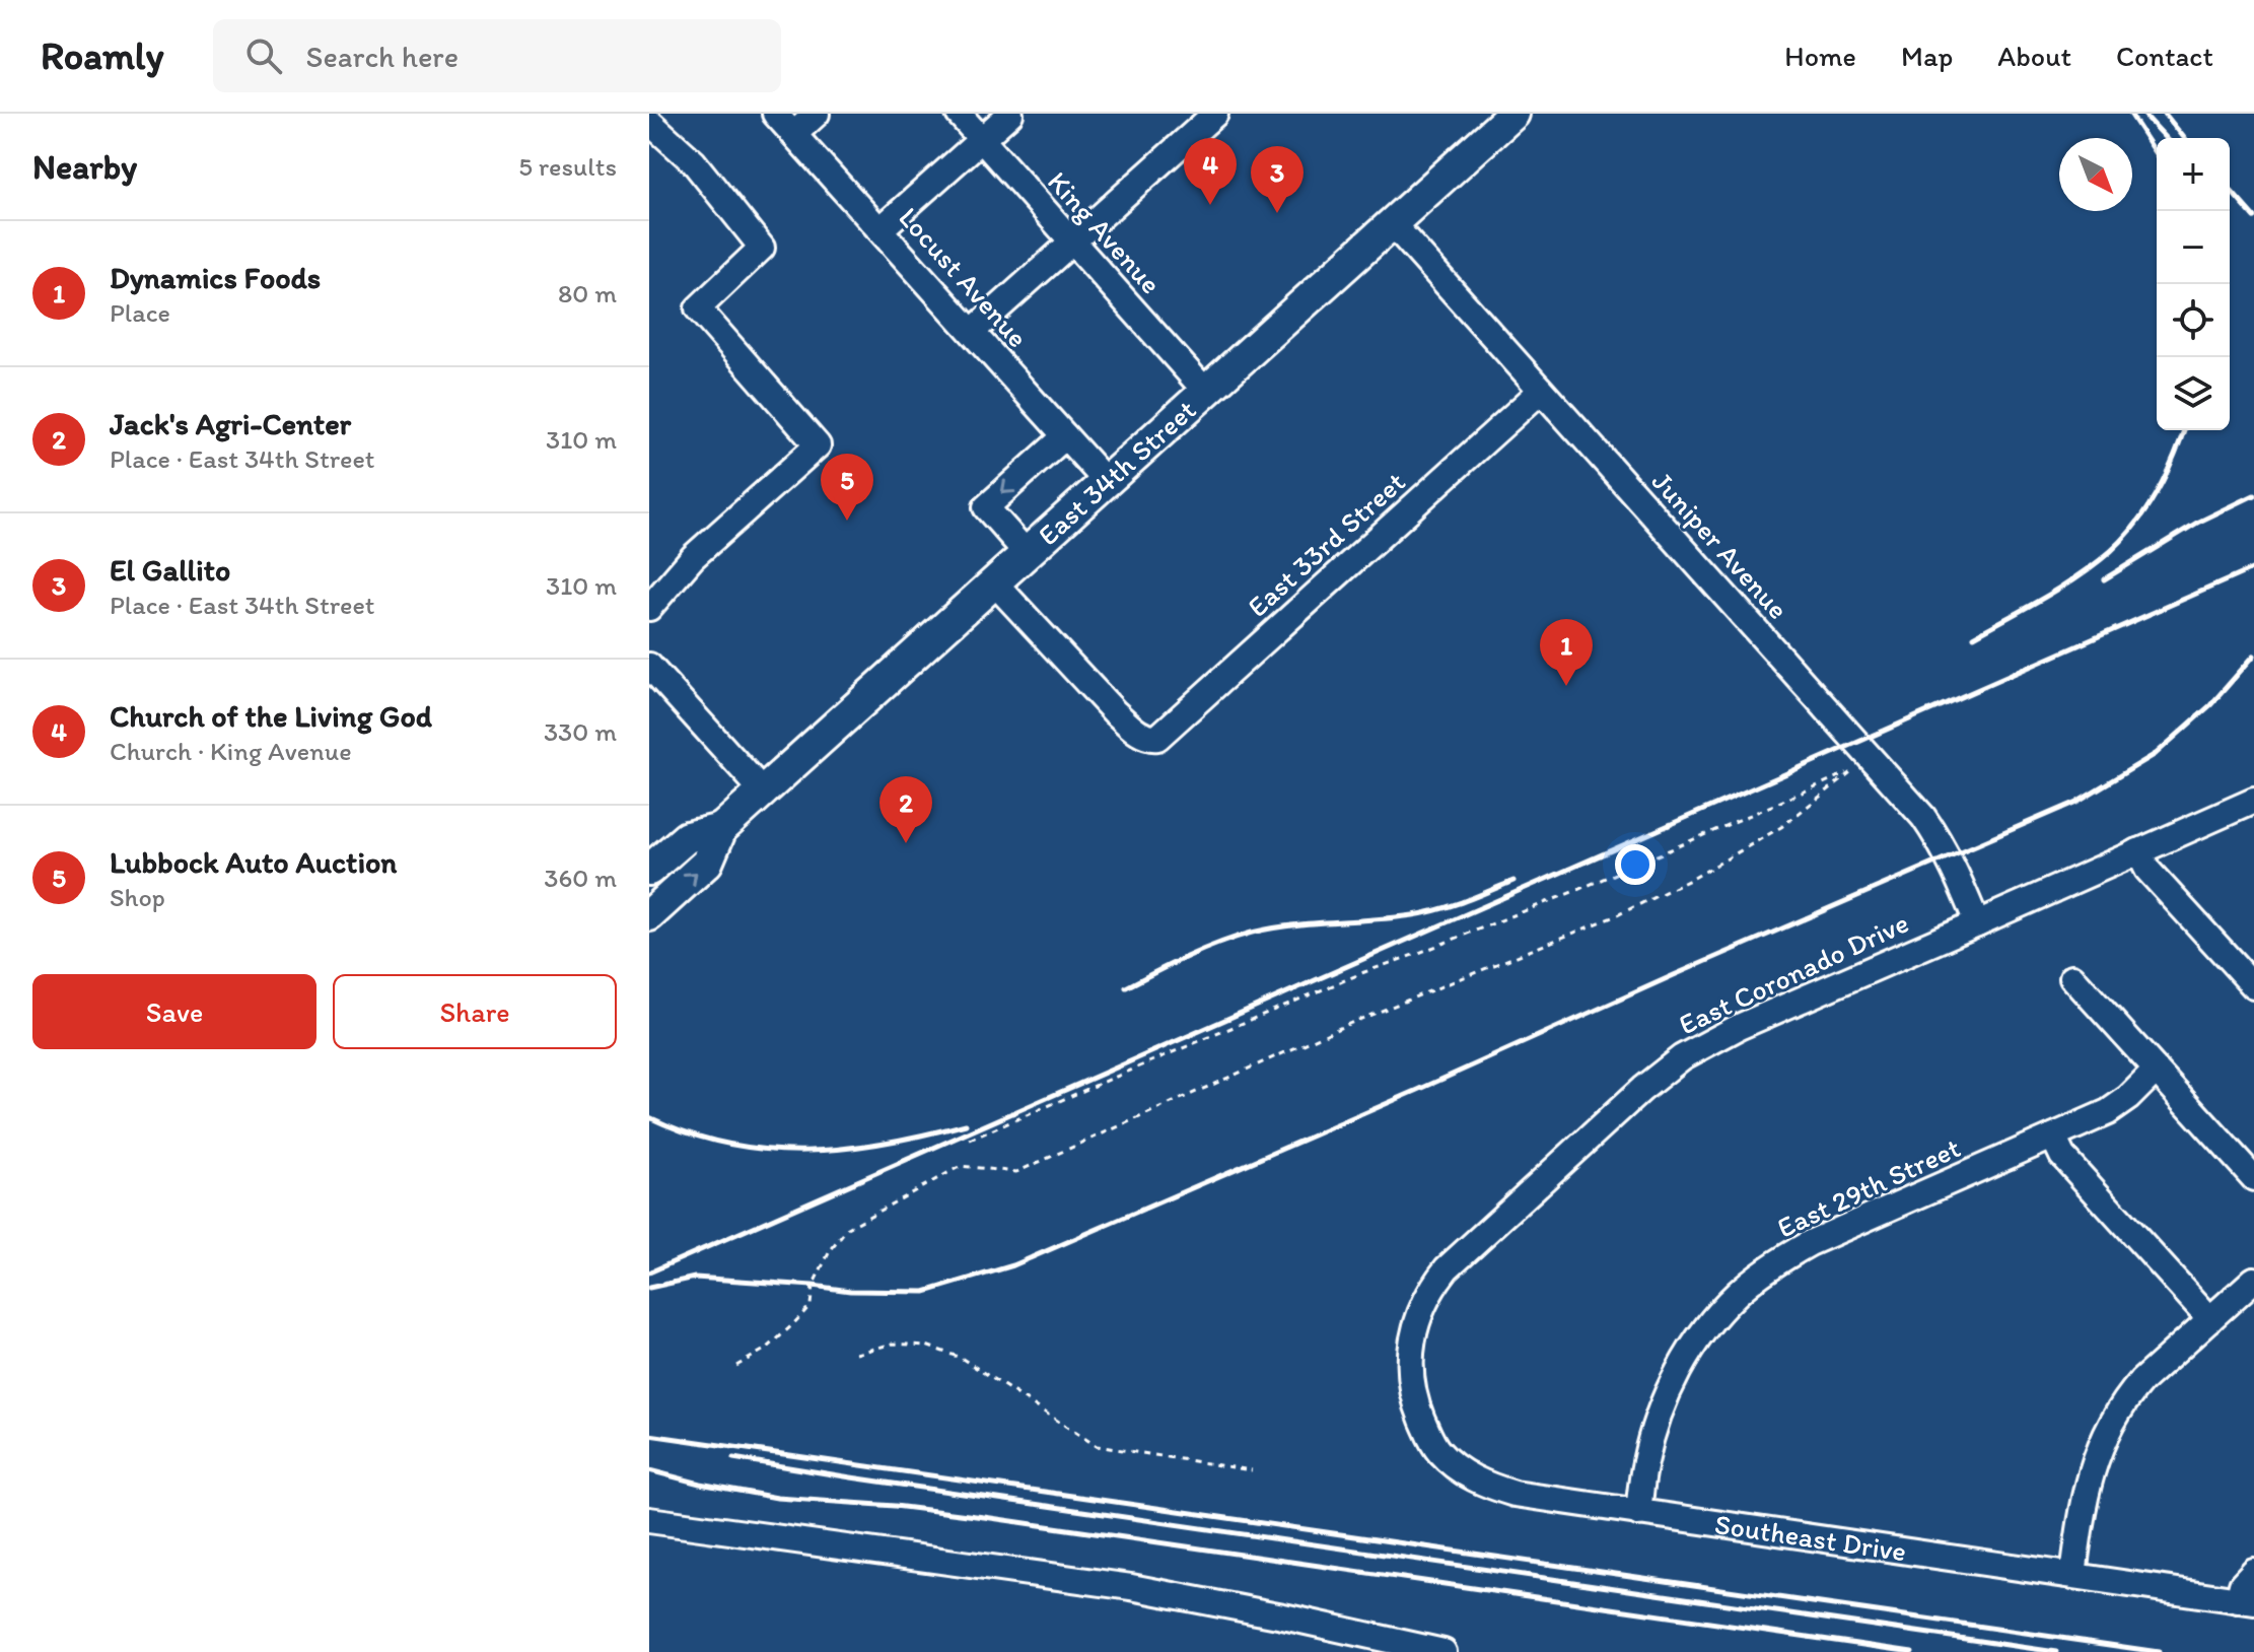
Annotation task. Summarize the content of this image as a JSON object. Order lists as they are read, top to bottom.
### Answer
{
  "streets": {
    "main road": ["East 34th Street"],
    "street": [
      "King Avenue",
      "Locust Avenue",
      "East 33rd Street",
      "Juniper Avenue",
      "East Coronado Drive",
      "East 29th Street",
      "Southeast Drive"
    ]
  },
  "crossings": [
    ["King Avenue", "East 34th Street"],
    ["Locust Avenue", "East 34th Street"],
    ["East 34th Street", "East 33rd Street"],
    ["East 34th Street", "Juniper Avenue"],
    ["East 33rd Street", "Juniper Avenue"],
    ["Juniper Avenue", "East Coronado Drive"],
    ["East Coronado Drive", "Southeast Drive"],
    ["East 29th Street", "Southeast Drive"]
  ],
  "north": "bottom right",
  "page": {
    "header": "Roamly",
    "search": "Search here",
    "nav": [
      "Home",
      "Map",
      "About",
      "Contact"
    ],
    "heading": ["Nearby", "5 results"],
    "map_buttons": ["+", "−"],
    "pins": [
      "4",
      "3",
      "5",
      "1",
      "2"
    ],
    "list": [
      {
        "mark": "1",
        "name": "Dynamics Foods",
        "note": "Place",
        "value": "80 m"
      },
      {
        "mark": "2",
        "name": "Jack's Agri-Center",
        "note": "Place · East 34th Street",
        "value": "310 m"
      },
      {
        "mark": "3",
        "name": "El Gallito",
        "note": "Place · East 34th Street",
        "value": "310 m"
      },
      {
        "mark": "4",
        "name": "Church of the Living God",
        "note": "Church · King Avenue",
        "value": "330 m"
      },
      {
        "mark": "5",
        "name": "Lubbock Auto Auction",
        "note": "Shop",
        "value": "360 m"
      }
    ],
    "buttons": ["Save", "Share"]
  }
}
